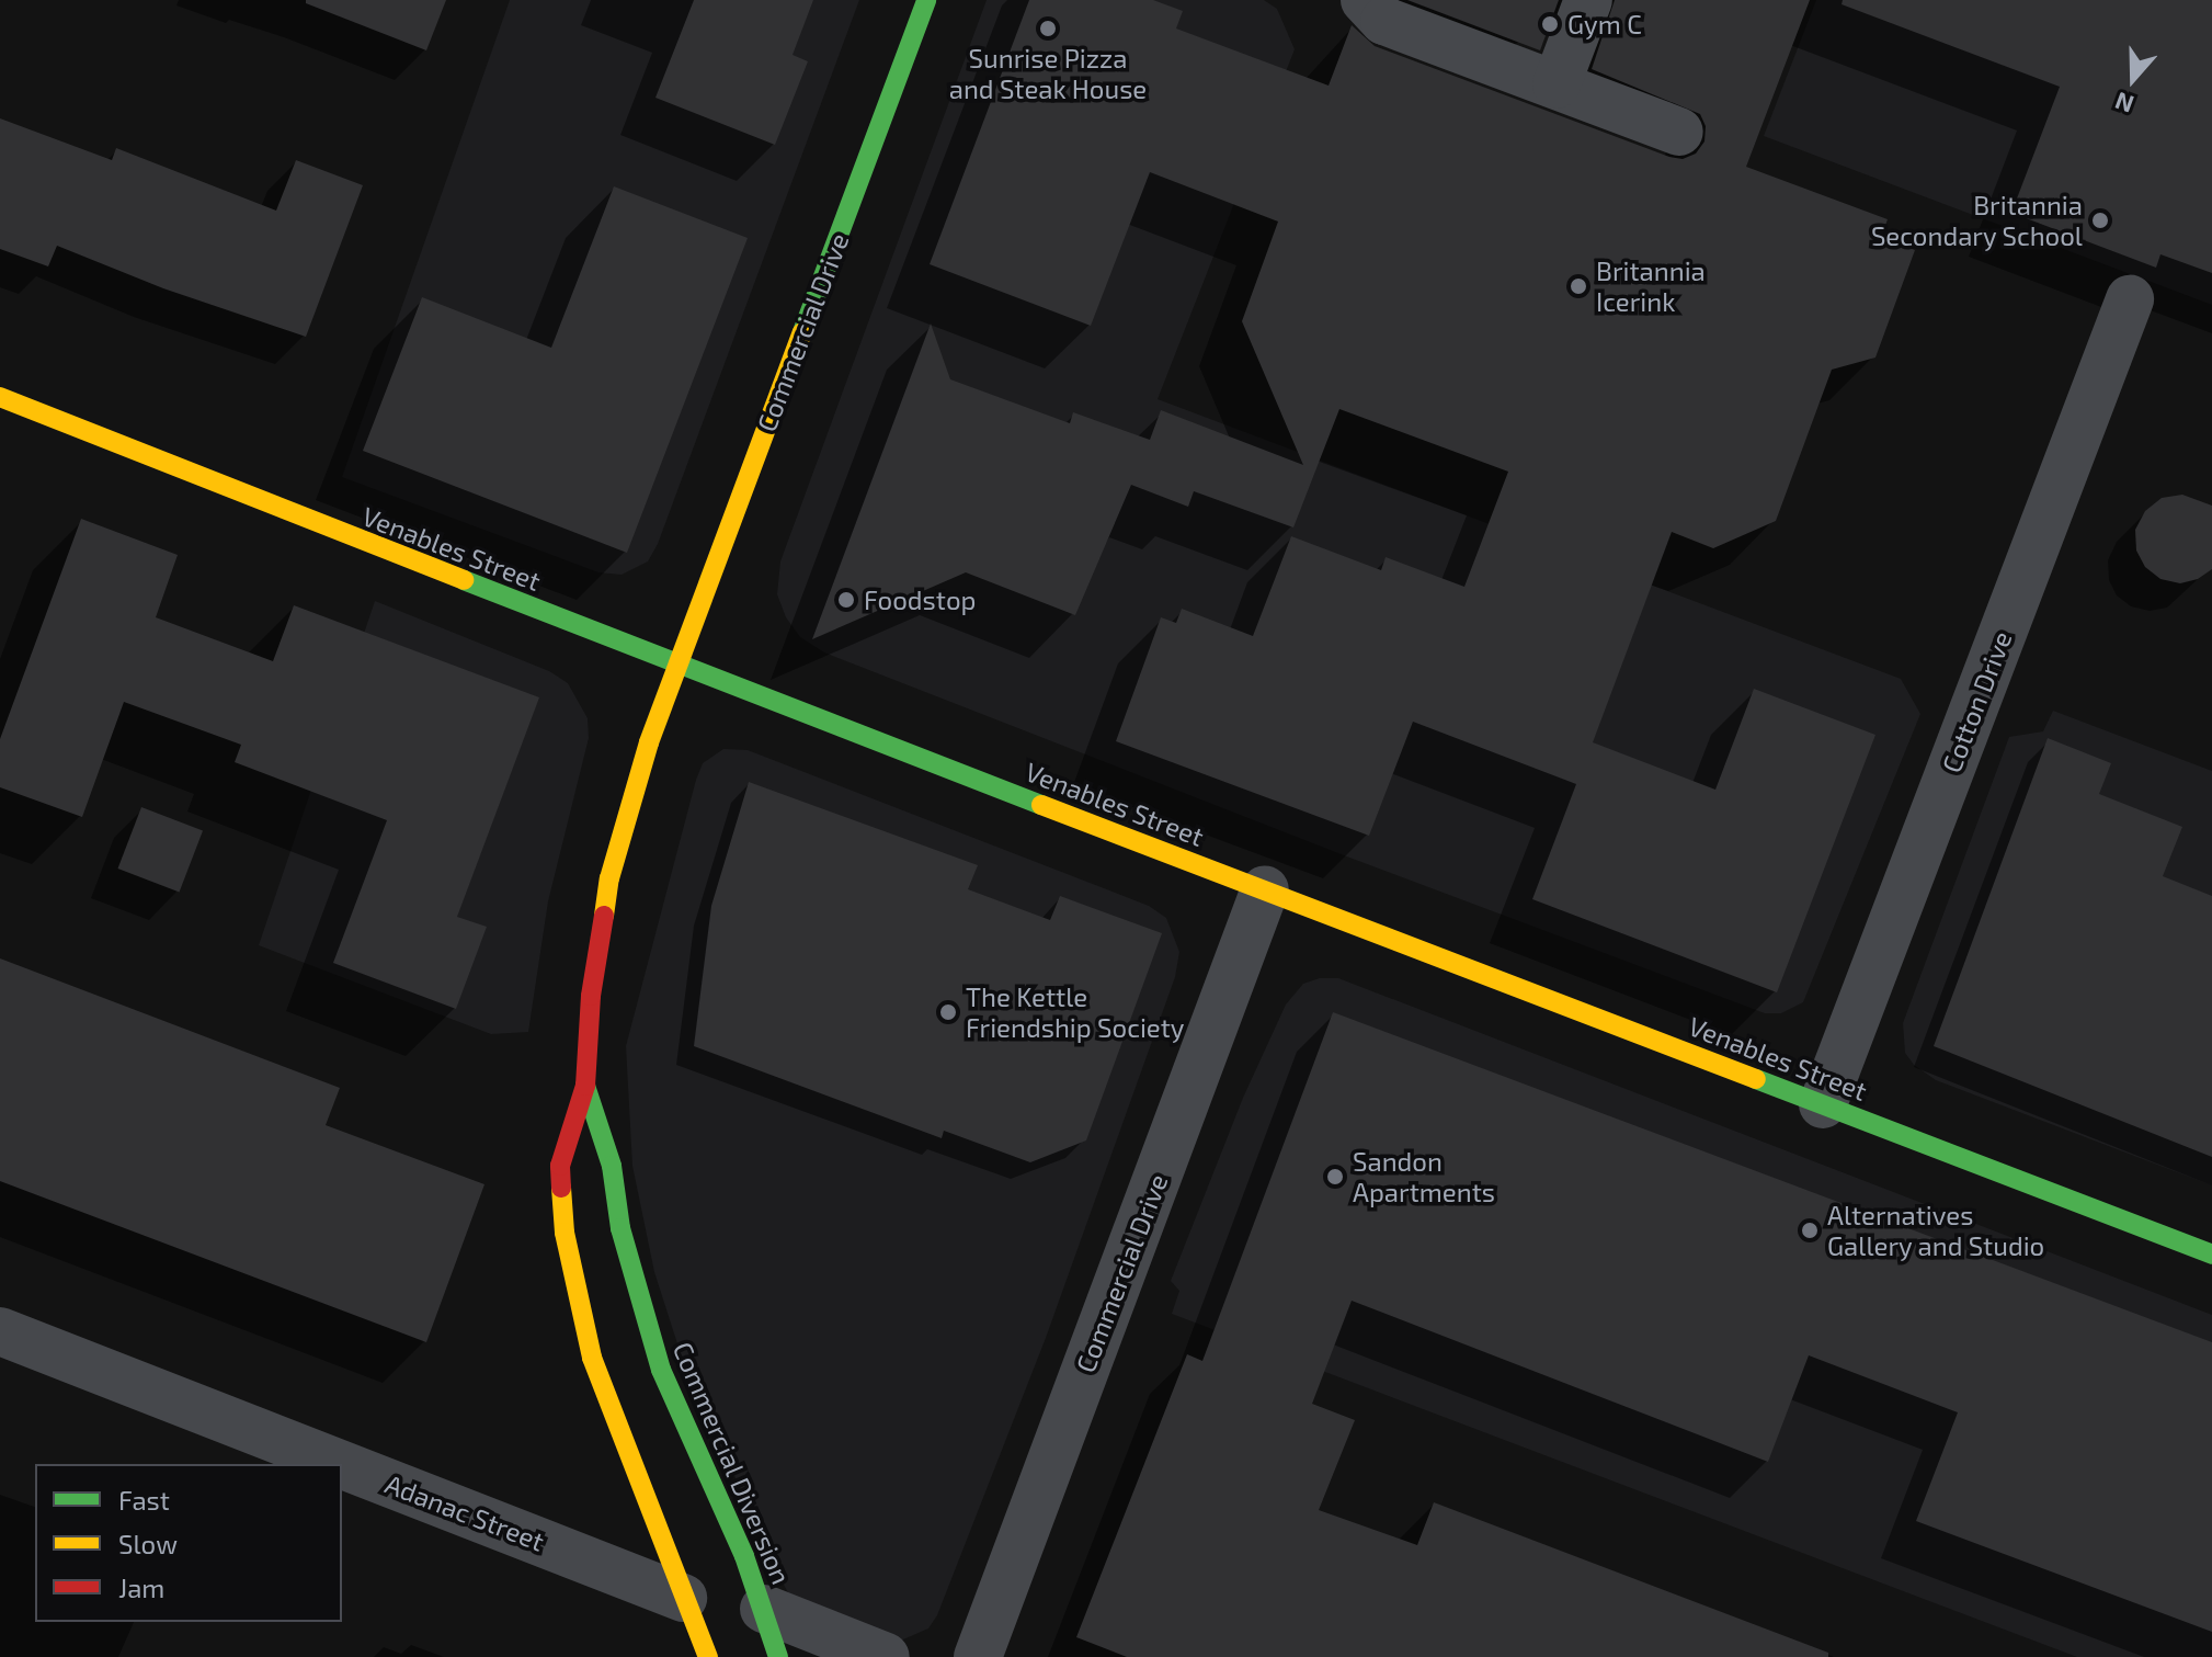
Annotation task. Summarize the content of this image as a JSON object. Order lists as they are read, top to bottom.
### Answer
{
  "streets": {
    "street": [
      "Commercial Drive",
      "Venables Street",
      "Cotton Drive",
      "Commercial Diversion",
      "Adanac Street"
    ]
  },
  "crossings": [
    ["Commercial Drive", "Venables Street"],
    ["Commercial Drive", "Commercial Diversion"],
    ["Venables Street", "Cotton Drive"],
    ["Venables Street", "Commercial Diversion"],
    ["Commercial Diversion", "Adanac Street"]
  ],
  "places": [
    "Gym C",
    "Sunrise Pizza and Steak House",
    "Britannia Secondary School",
    "Britannia Icerink",
    "Foodstop",
    "The Kettle Friendship Society",
    "Sandon Apartments",
    "Alternatives Gallery and Studio"
  ],
  "legend": ["Fast", "Slow", "Jam"],
  "north": "bottom"
}
